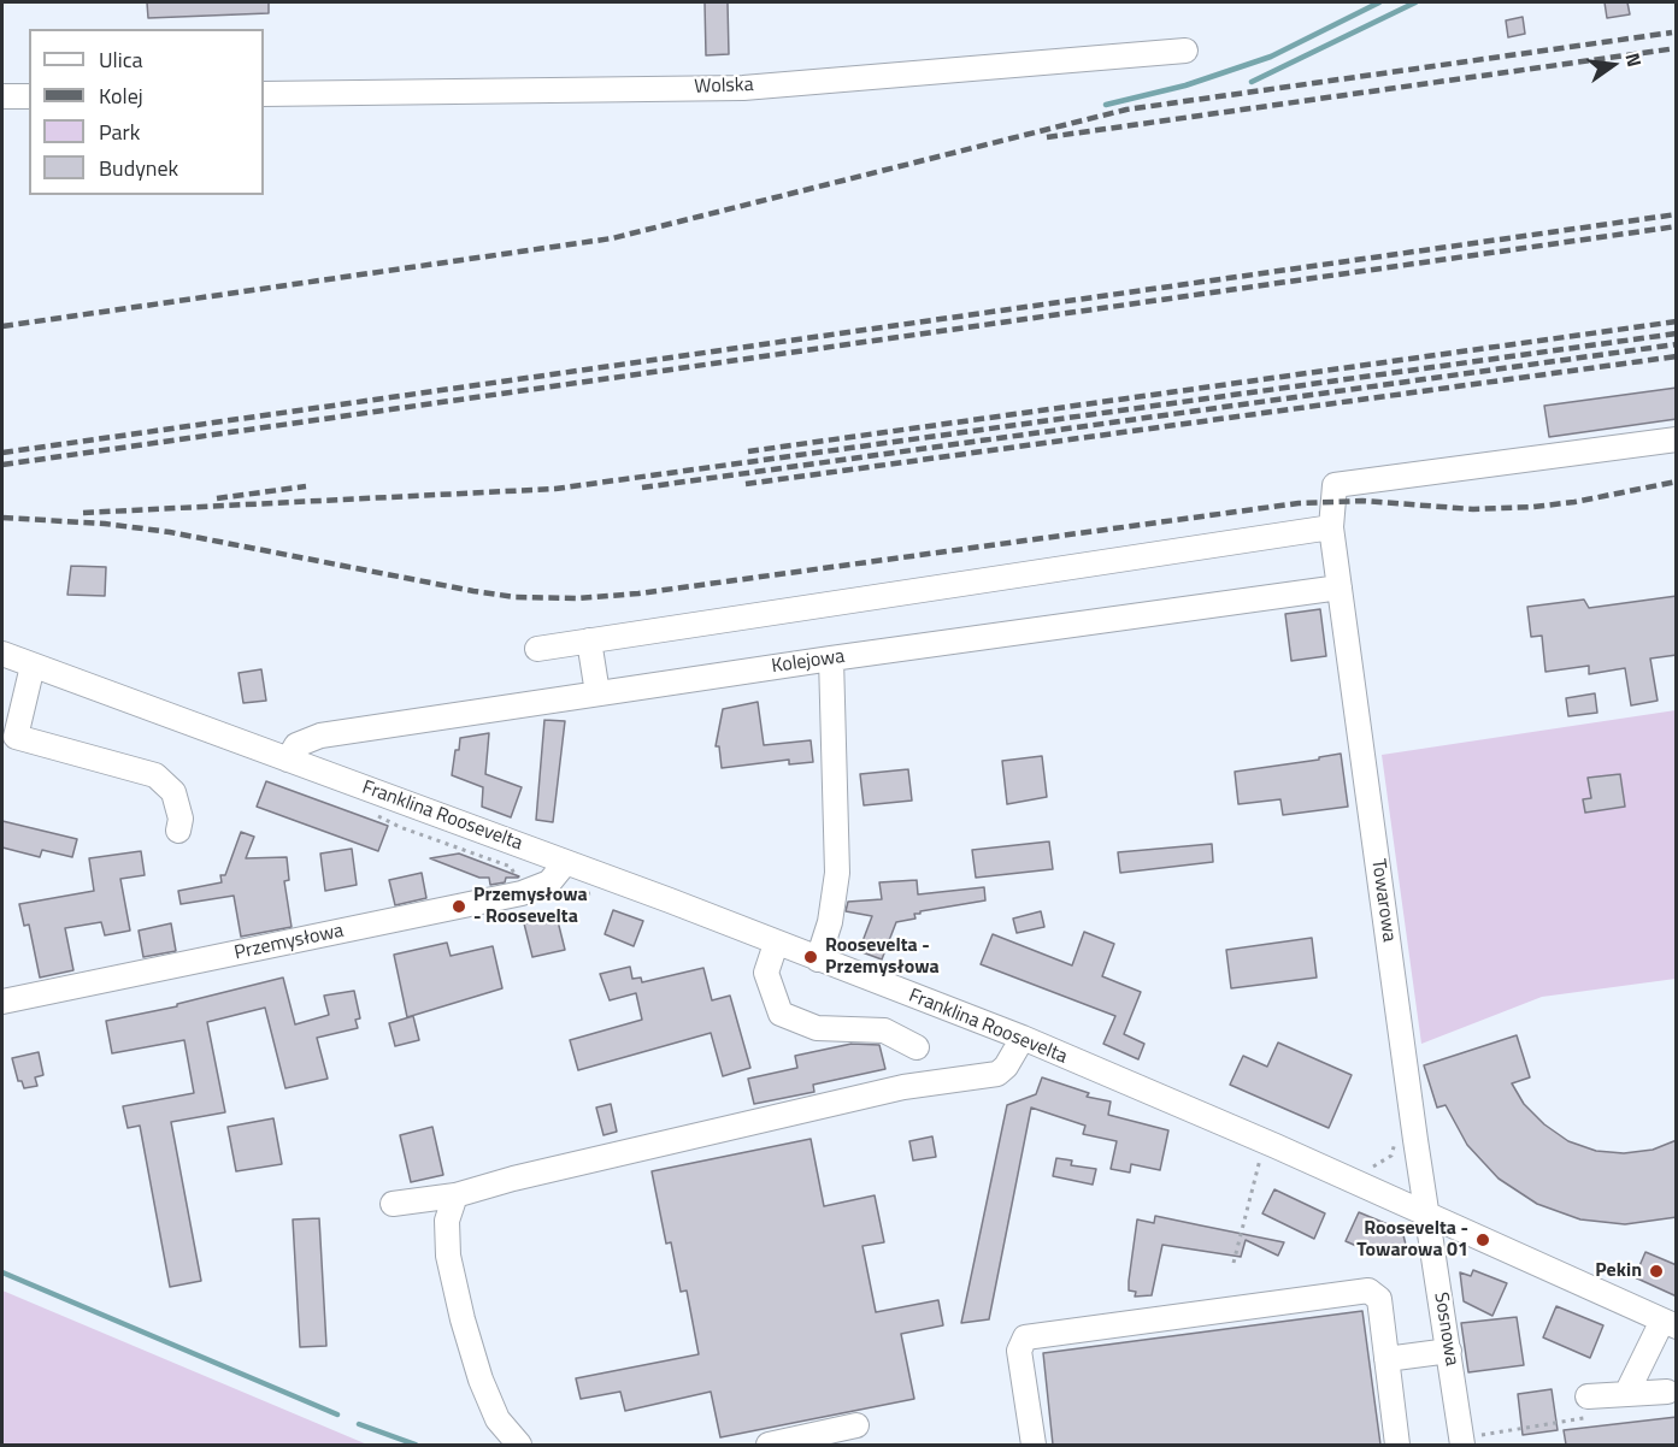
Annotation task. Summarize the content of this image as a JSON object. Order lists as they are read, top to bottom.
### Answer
{
  "streets": {
    "street": [
      "Wolska",
      "Kolejowa",
      "Franklina Roosevelta",
      "Towarowa",
      "Przemysłowa",
      "Sosnowa"
    ]
  },
  "crossings": [
    ["Kolejowa", "Franklina Roosevelta"],
    ["Kolejowa", "Towarowa"],
    ["Franklina Roosevelta", "Towarowa"],
    ["Franklina Roosevelta", "Przemysłowa"],
    ["Franklina Roosevelta", "Sosnowa"],
    ["Towarowa", "Sosnowa"]
  ],
  "places": [
    "Przemysłowa - Roosevelta",
    "Roosevelta - Przemysłowa",
    "Roosevelta - Towarowa 01",
    "Pekin"
  ],
  "legend": [
    "Ulica",
    "Kolej",
    "Park",
    "Budynek"
  ],
  "north": "right"
}
